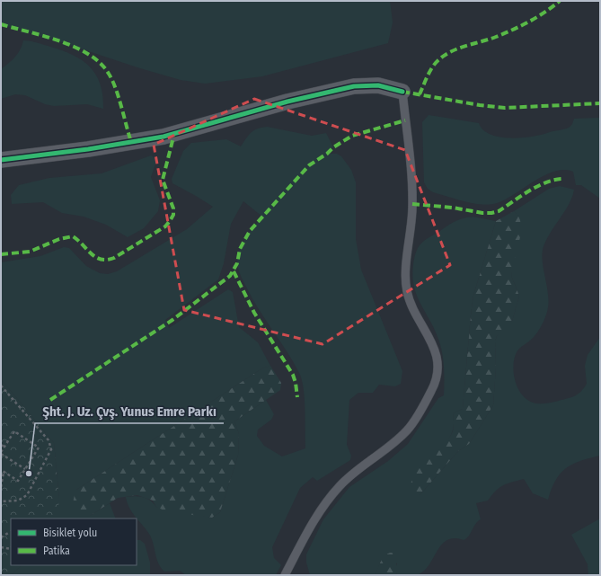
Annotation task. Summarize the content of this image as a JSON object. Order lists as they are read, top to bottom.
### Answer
{
  "places": ["Şht. J. Uz. Çvş. Yunus Emre Parkı"],
  "legend": ["Bisiklet yolu", "Patika"]
}
